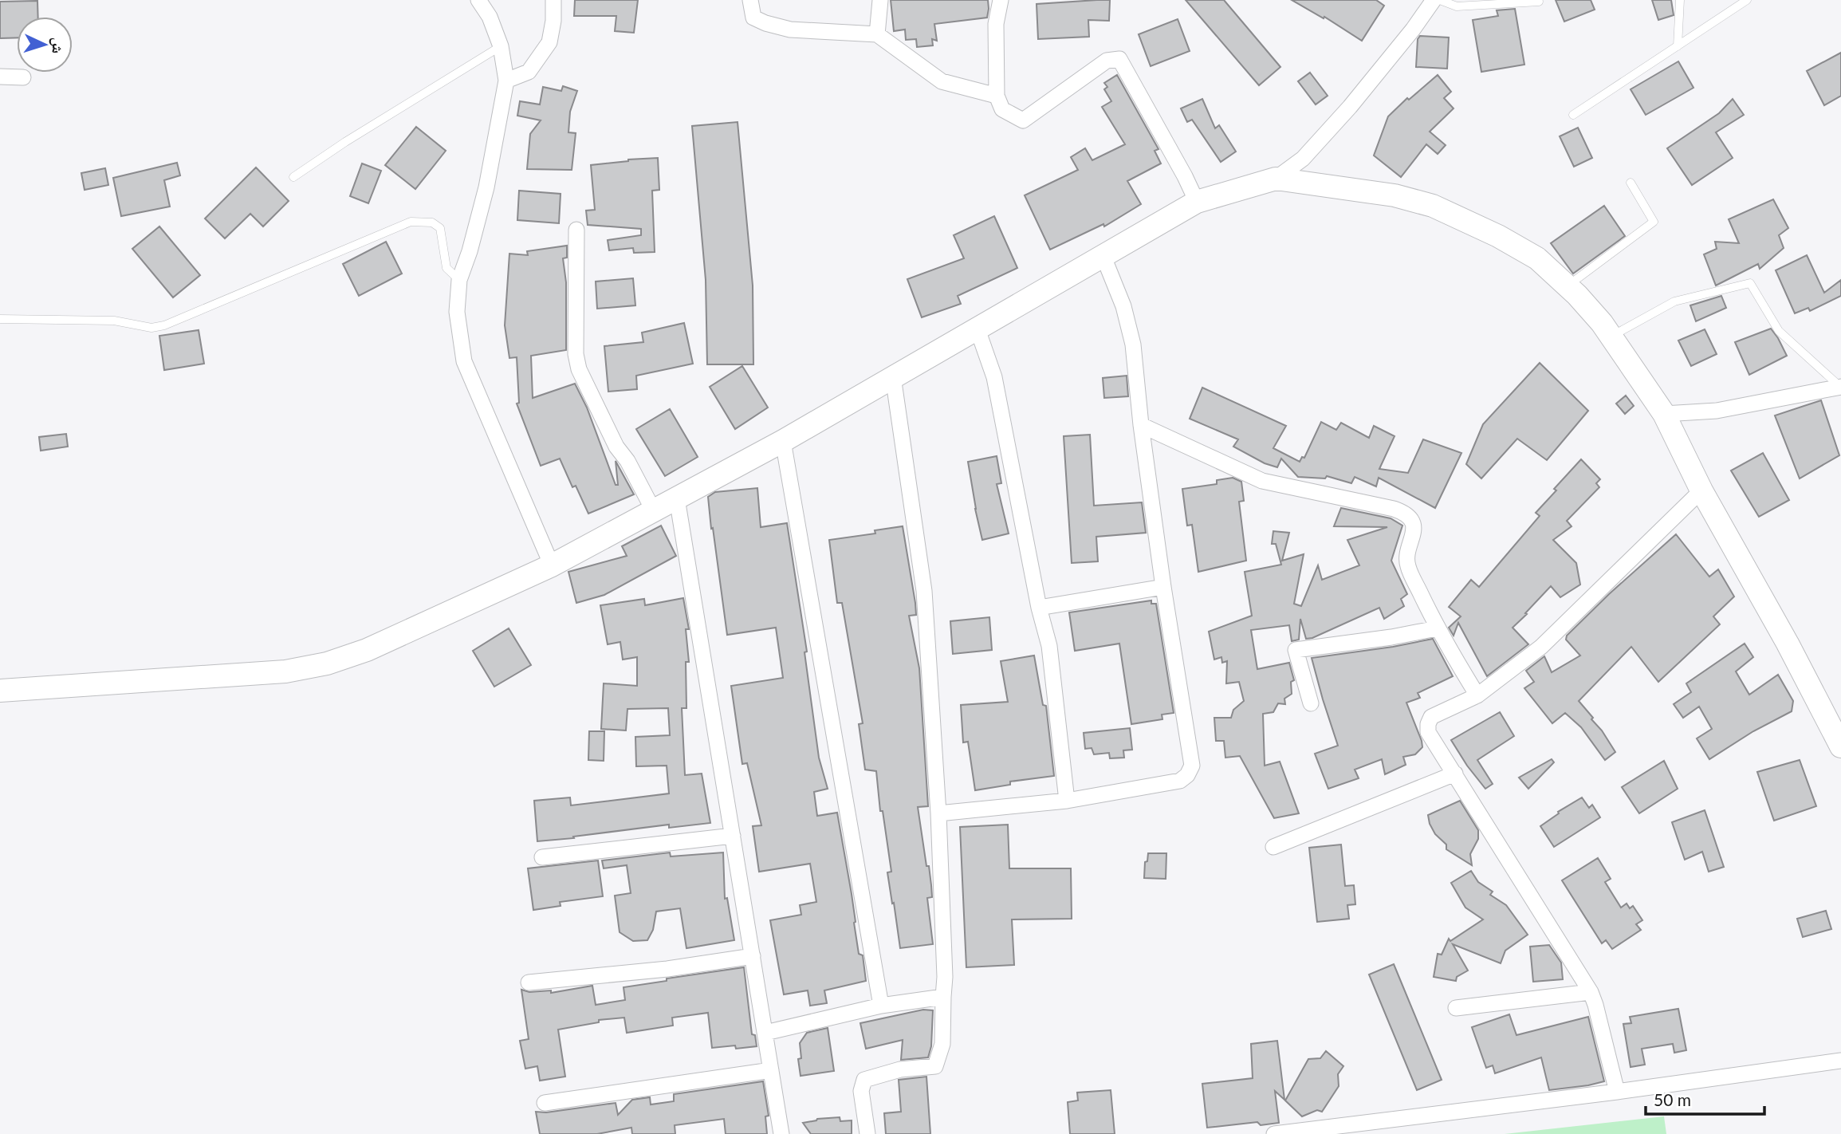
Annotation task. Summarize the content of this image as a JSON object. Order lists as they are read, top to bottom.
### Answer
{
  "scale_bar": "50 m",
  "north": "right"
}
